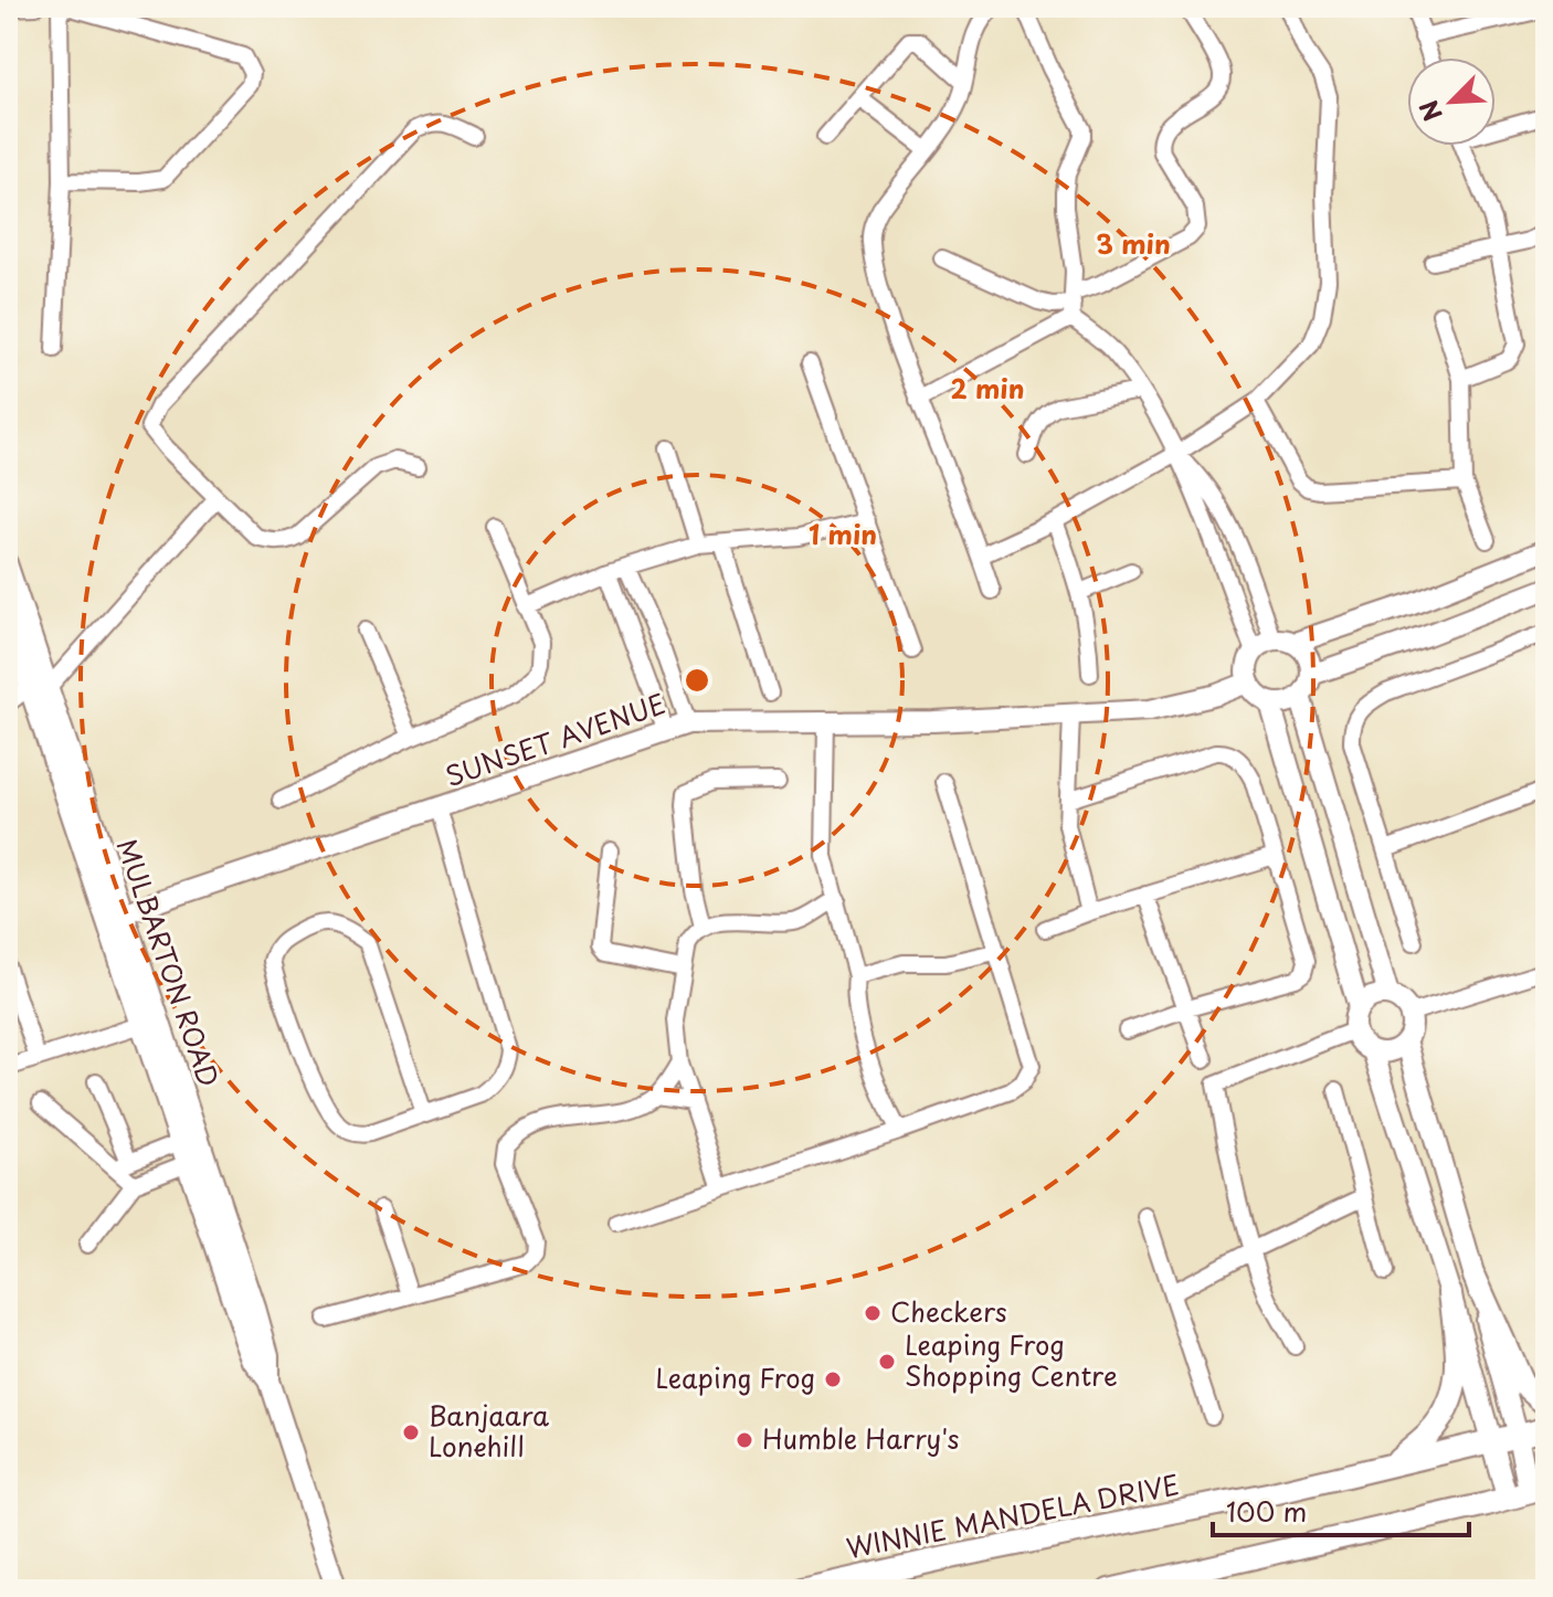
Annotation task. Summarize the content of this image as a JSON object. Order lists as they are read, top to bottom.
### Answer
{
  "streets": {
    "main road": ["WINNIE MANDELA DRIVE"],
    "street": ["SUNSET AVENUE", "MULBARTON ROAD"]
  },
  "crossings": [
    ["SUNSET AVENUE", "MULBARTON ROAD"]
  ],
  "places": [
    "Checkers",
    "Leaping Frog Shopping Centre",
    "Leaping Frog",
    "Banjaara Lonehill",
    "Humble Harry's"
  ],
  "scale_bar": "100 m",
  "north": "bottom left",
  "rings": ["3 min", "2 min", "1 min"]
}
